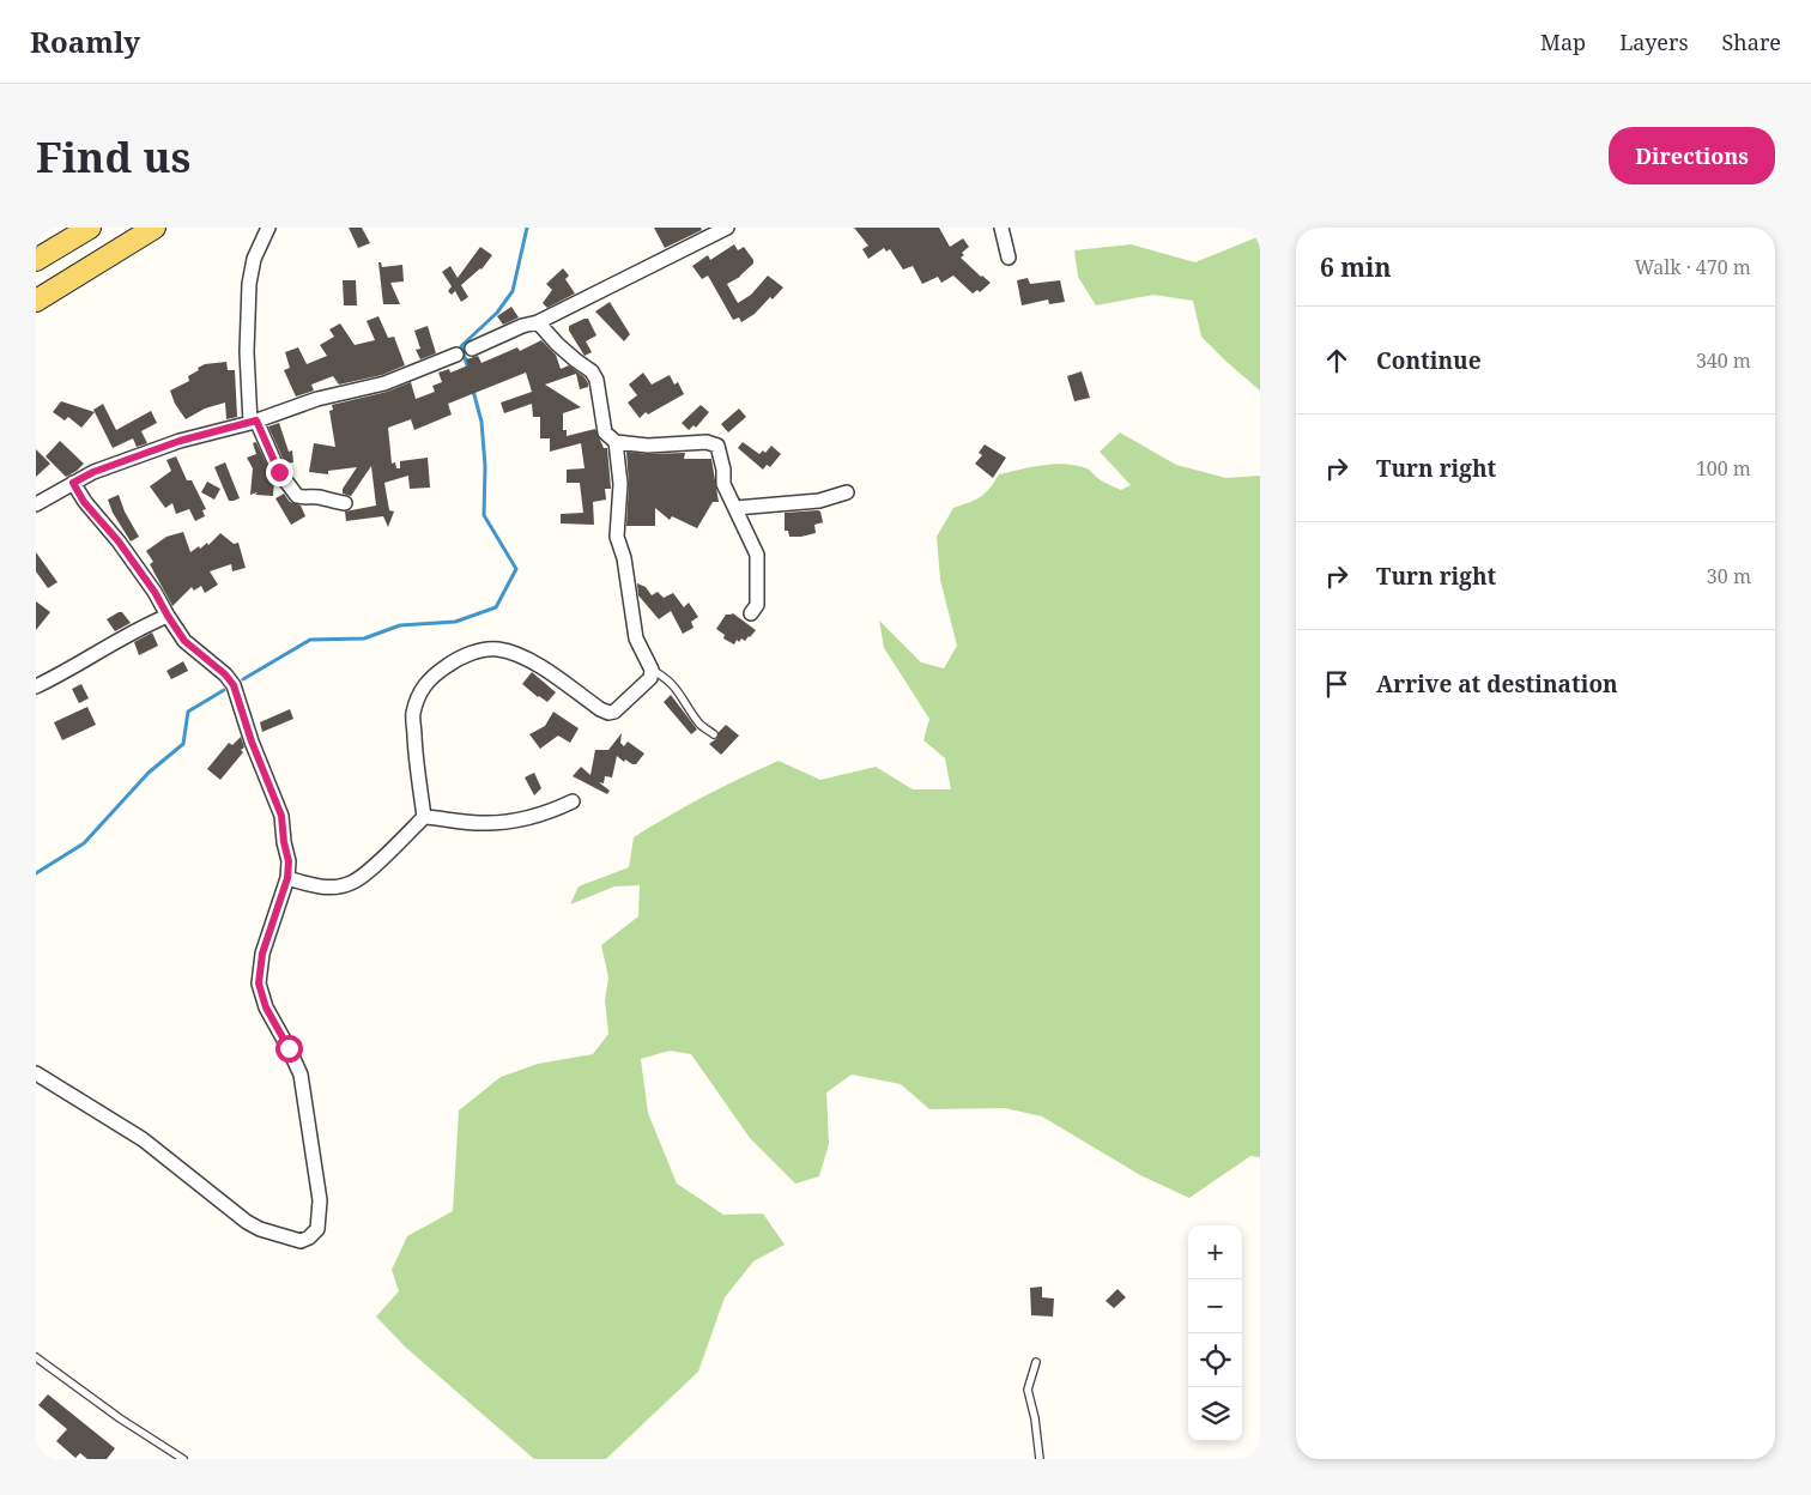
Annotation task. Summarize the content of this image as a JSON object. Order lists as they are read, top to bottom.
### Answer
{
  "page": {
    "header": "Roamly",
    "nav": ["Map", "Layers", "Share"],
    "buttons": "Directions",
    "title": "Find us",
    "heading": ["6 min", "Walk · 470 m"],
    "list": [
      ["Continue", "340 m"],
      ["Turn right", "100 m"],
      ["Turn right", "30 m"],
      "Arrive at destination"
    ],
    "map_buttons": ["+", "−"]
  }
}
